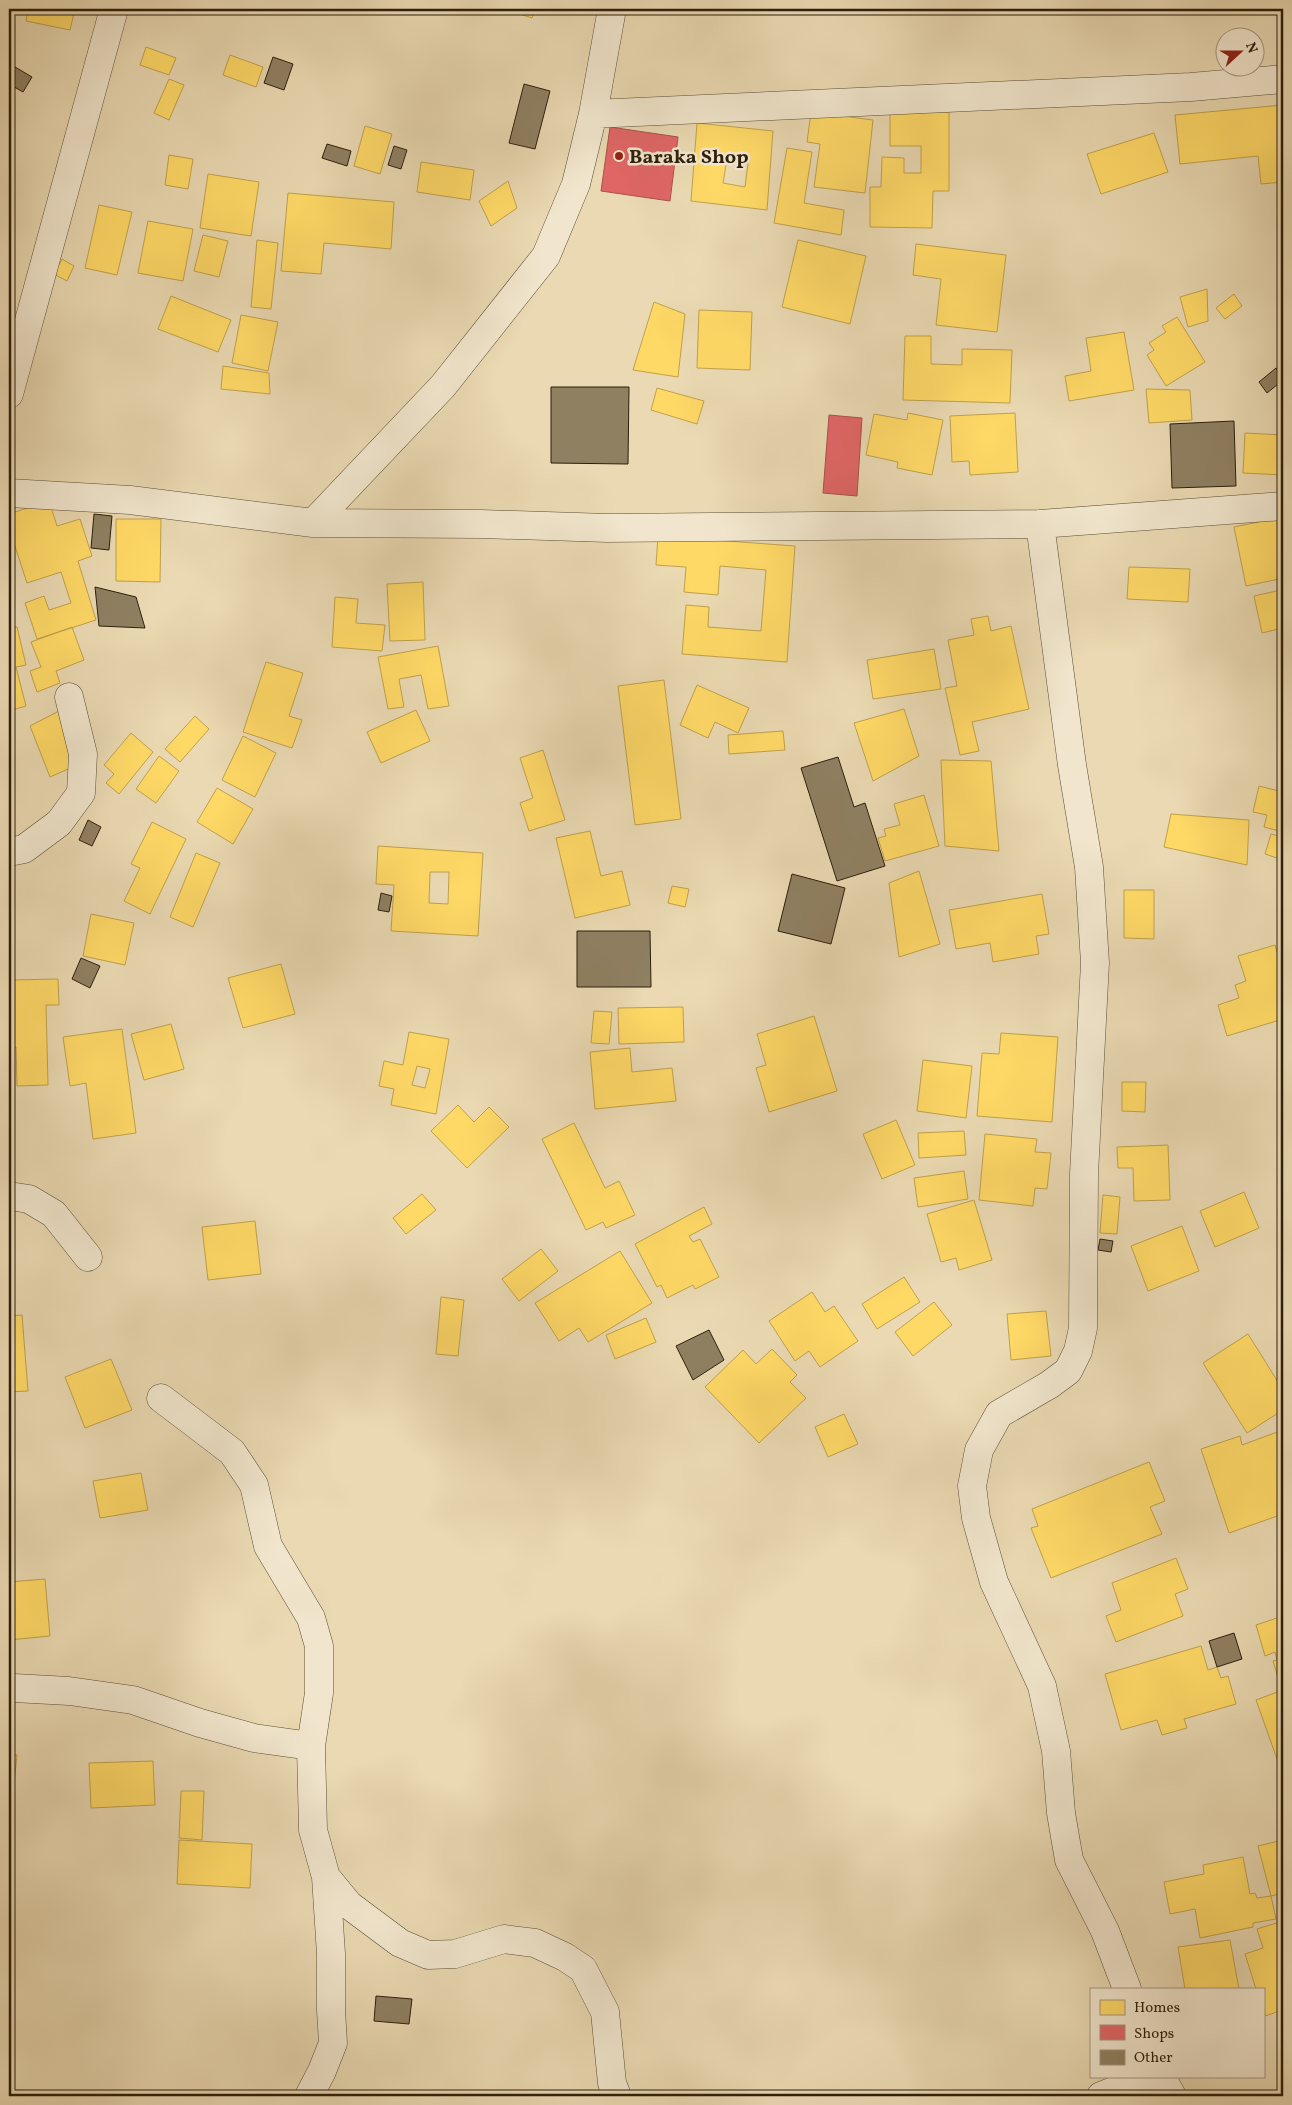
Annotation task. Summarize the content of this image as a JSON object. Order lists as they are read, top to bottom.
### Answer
{
  "places": ["Baraka Shop"],
  "legend": ["Homes", "Shops", "Other"],
  "north": "right"
}
